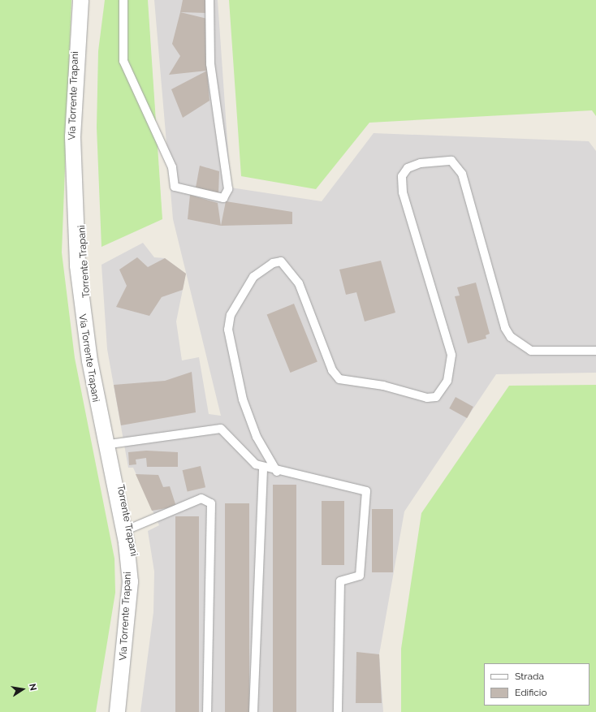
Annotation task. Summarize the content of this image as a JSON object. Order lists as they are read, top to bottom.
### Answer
{
  "streets": {
    "street": ["Via Torrente Trapani", "Torrente Trapani"]
  },
  "legend": ["Strada", "Edificio"],
  "north": "right"
}
